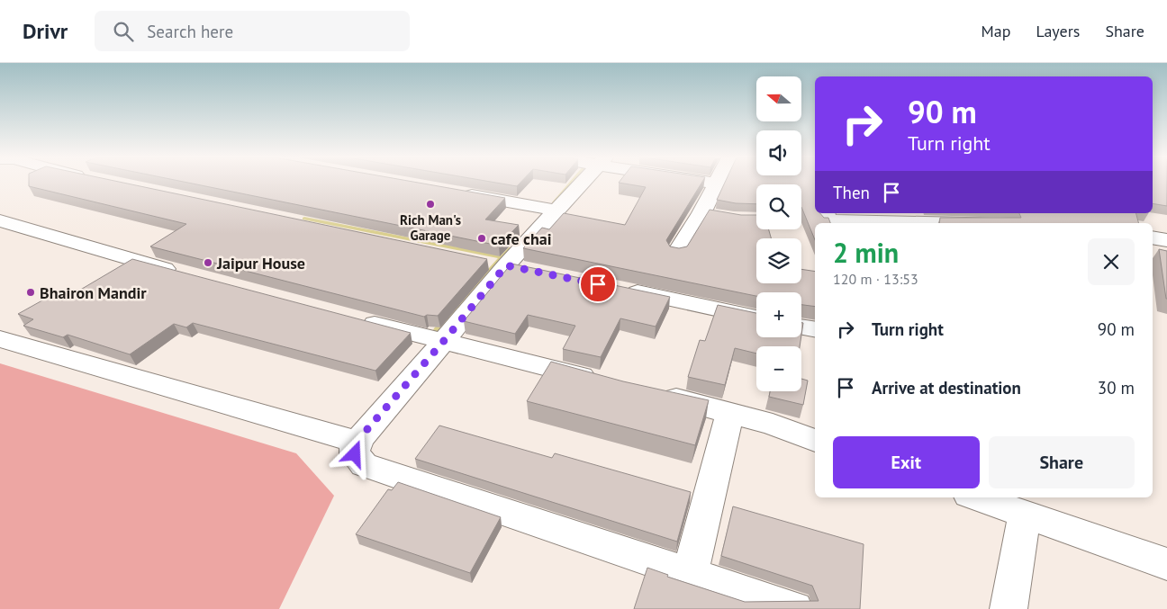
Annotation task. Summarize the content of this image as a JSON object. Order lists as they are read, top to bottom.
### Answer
{
  "places": [
    "Rich Man's Garage",
    "cafe chai",
    "Jaipur House",
    "Bhairon Mandir"
  ],
  "north": "left",
  "page": {
    "header": "Drivr",
    "search": "Search here",
    "nav": ["Map", "Layers", "Share"],
    "map_buttons": ["+", "−"],
    "turn": ["90 m", "Turn right"],
    "then": "Then",
    "heading": ["2 min", "120 m · 13:53"],
    "list": [
      {
        "name": "Turn right",
        "value": "90 m"
      },
      {
        "name": "Arrive at destination",
        "value": "30 m"
      }
    ],
    "buttons": ["Exit", "Share"]
  }
}
